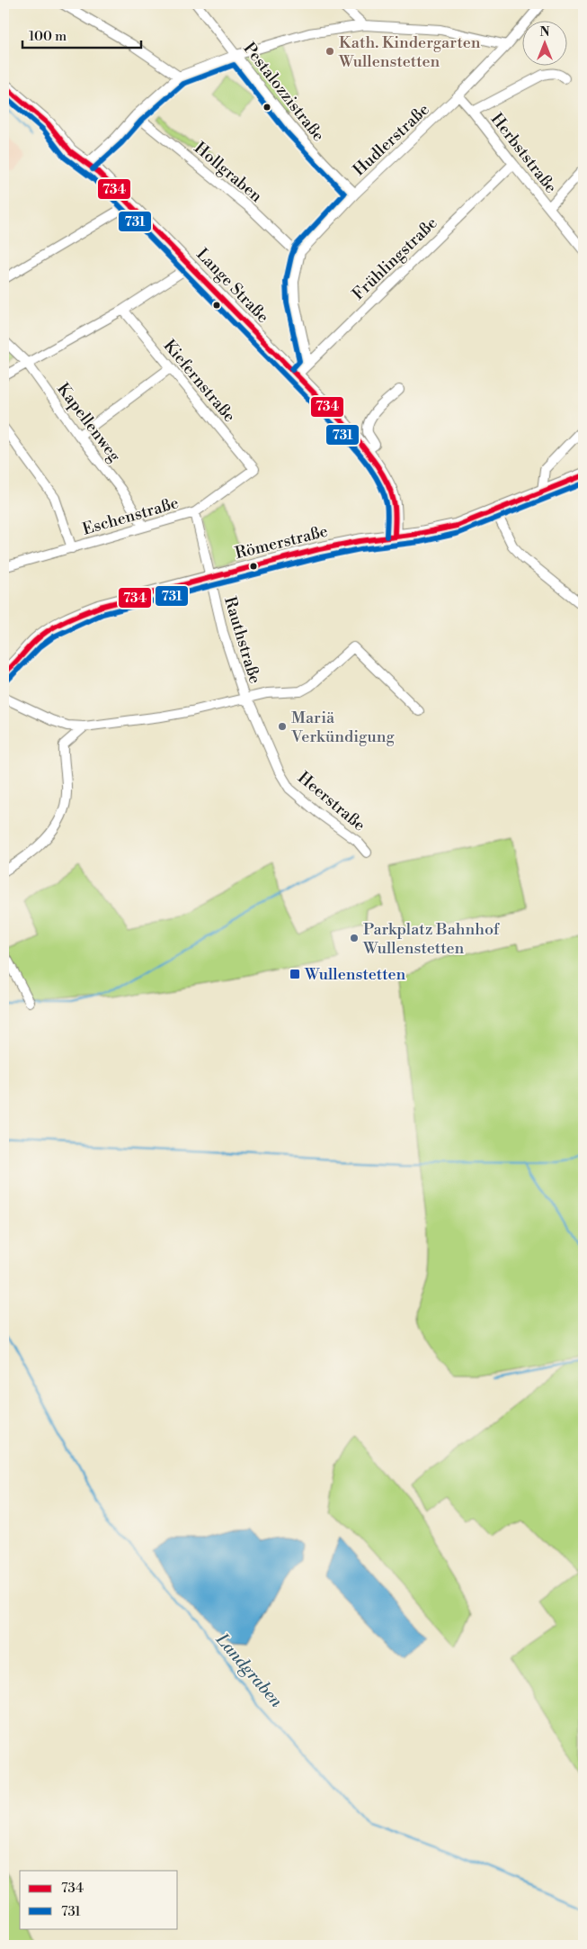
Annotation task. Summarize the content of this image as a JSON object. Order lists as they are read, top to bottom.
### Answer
{
  "streets": {
    "main road": ["Lange Straße", "Römerstraße"],
    "street": [
      "Pestalozzistraße",
      "Hudlerstraße",
      "Herbststraße",
      "Hollgraben",
      "Frühlingstraße",
      "Kiefernstraße",
      "Kapellenweg",
      "Eschenstraße",
      "Rauthstraße",
      "Heerstraße"
    ]
  },
  "crossings": [
    ["Pestalozzistraße", "Hudlerstraße"],
    ["Hudlerstraße", "Herbststraße"],
    ["Hudlerstraße", "Hollgraben"],
    ["Herbststraße", "Frühlingstraße"],
    ["Frühlingstraße", "Lange Straße"],
    ["Lange Straße", "Römerstraße"],
    ["Kiefernstraße", "Eschenstraße"],
    ["Kapellenweg", "Eschenstraße"],
    ["Eschenstraße", "Rauthstraße"],
    ["Römerstraße", "Rauthstraße"],
    ["Rauthstraße", "Heerstraße"]
  ],
  "water": ["Landgraben"],
  "places": {
    "other": ["Kath. Kindergarten Wullenstetten", "Mariä Verkündigung", "Parkplatz Bahnhof Wullenstetten"],
    "transit": ["Wullenstetten"]
  },
  "lines": ["transit line 731", "transit line 734"],
  "legend": ["734", "731"],
  "scale_bar": "100 m",
  "north": "top"
}
